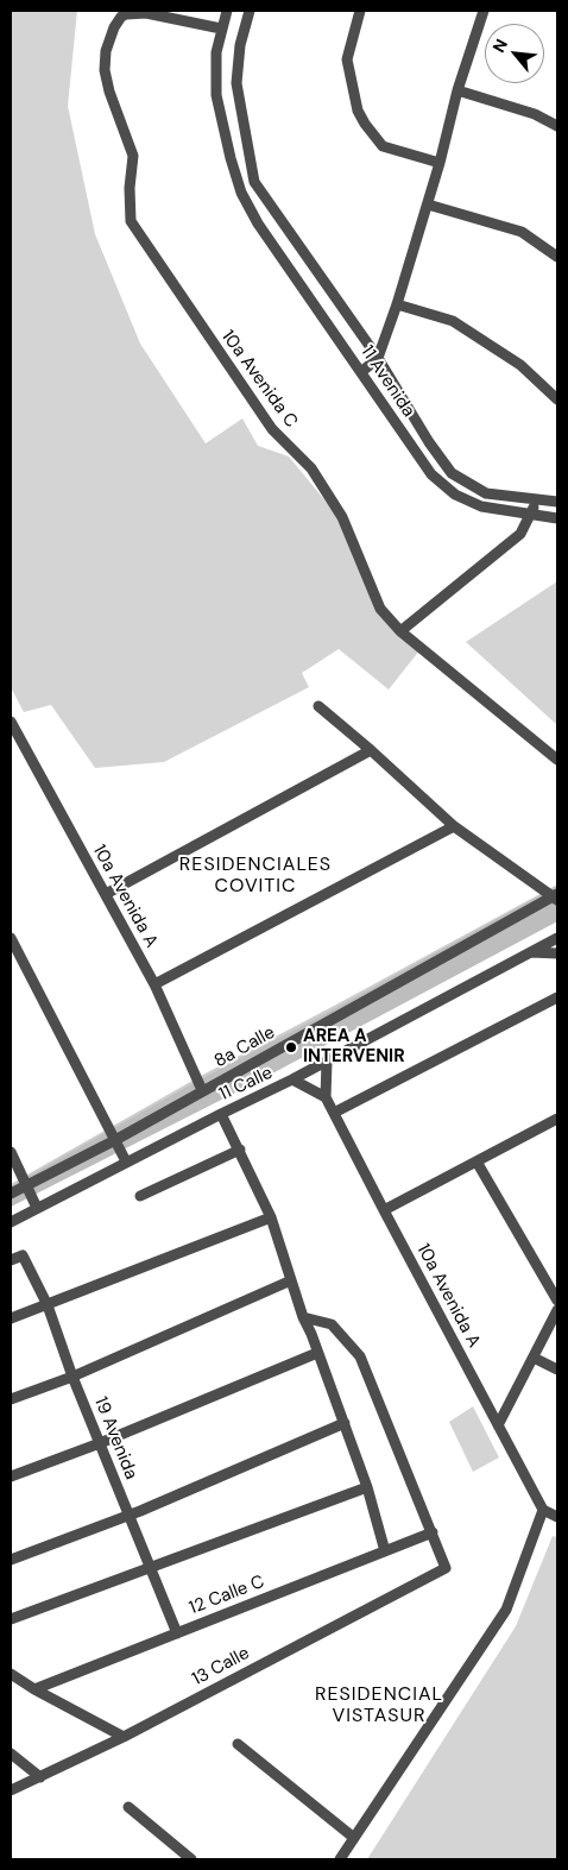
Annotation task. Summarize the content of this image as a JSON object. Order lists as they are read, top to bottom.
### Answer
{
  "streets": {
    "street": [
      "10a Avenida C",
      "11 Avenida",
      "10a Avenida A",
      "8a Calle",
      "11 Calle",
      "19 Avenida",
      "12 Calle C",
      "13 Calle"
    ]
  },
  "crossings": [
    ["10a Avenida C", "11 Avenida"],
    ["10a Avenida A", "8a Calle"],
    ["19 Avenida", "12 Calle C"],
    ["12 Calle C", "13 Calle"]
  ],
  "districts": ["RESIDENCIALES COVITIC", "RESIDENCIAL VISTASUR"],
  "places": ["AREA A INTERVENIR"],
  "north": "top left"
}
